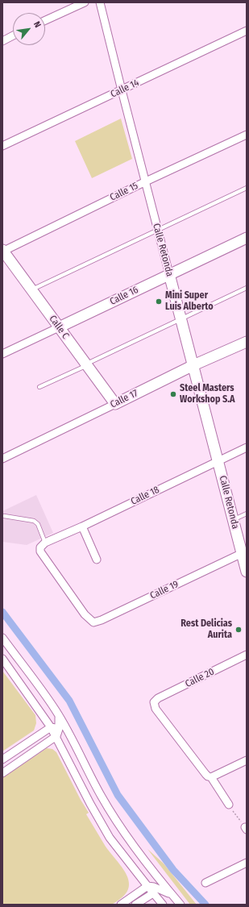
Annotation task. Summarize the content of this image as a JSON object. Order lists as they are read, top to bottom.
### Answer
{
  "streets": {
    "street": [
      "Calle 14",
      "Calle 15",
      "Calle Retonda",
      "Calle 16",
      "Calle C",
      "Calle 17",
      "Calle 18",
      "Calle 19",
      "Calle 20"
    ]
  },
  "crossings": [
    ["Calle 14", "Calle Retonda"],
    ["Calle 15", "Calle Retonda"],
    ["Calle 15", "Calle C"],
    ["Calle Retonda", "Calle 16"],
    ["Calle Retonda", "Calle 17"],
    ["Calle Retonda", "Calle 18"],
    ["Calle Retonda", "Calle 19"],
    ["Calle 16", "Calle C"],
    ["Calle C", "Calle 17"],
    ["Calle 18", "Calle 19"]
  ],
  "places": ["Mini Super Luis Alberto", "Steel Masters Workshop S.A", "Rest Delicias Aurita"],
  "north": "top right"
}
